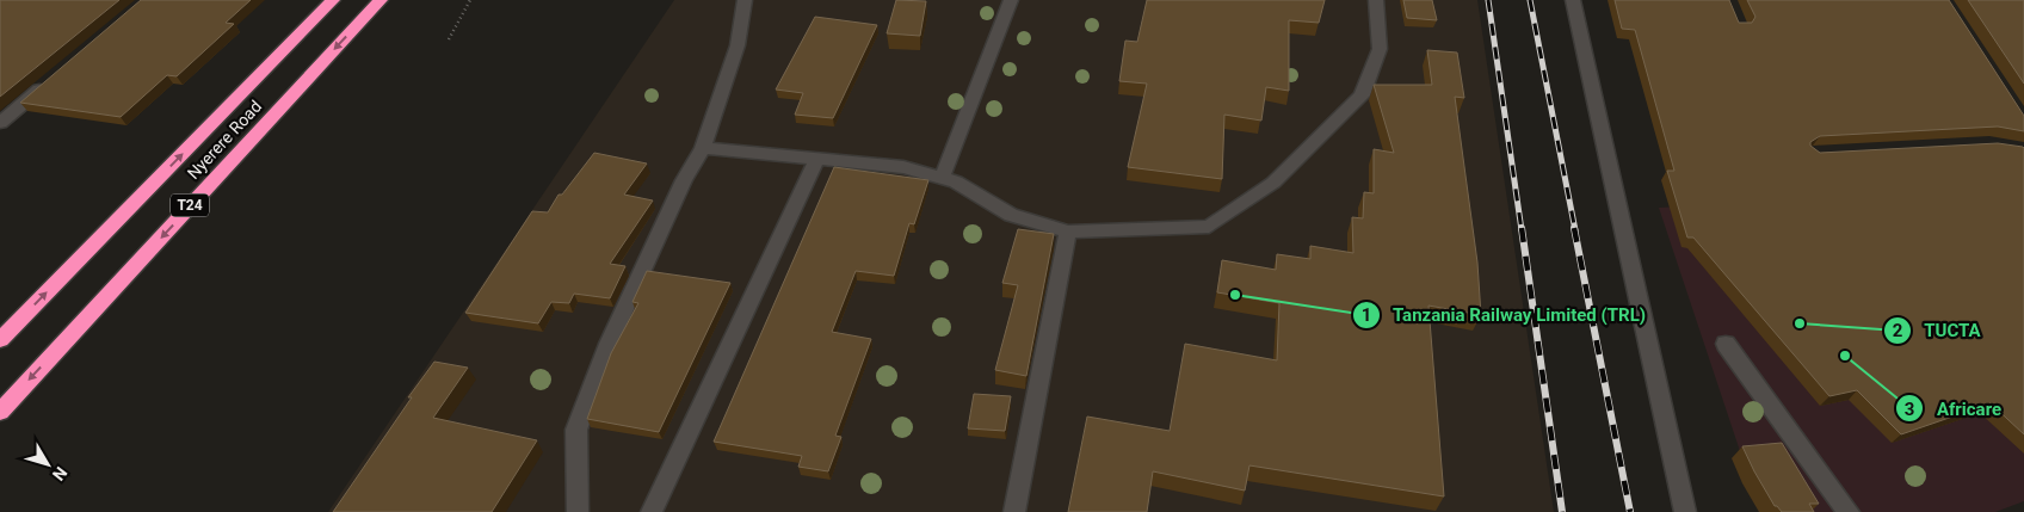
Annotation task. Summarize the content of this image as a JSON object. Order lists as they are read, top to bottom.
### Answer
{
  "streets": {
    "highway": ["Nyerere Road", "T24"]
  },
  "places": ["Tanzania Railway Limited (TRL)", "TUCTA", "Africare"],
  "north": "bottom right"
}
